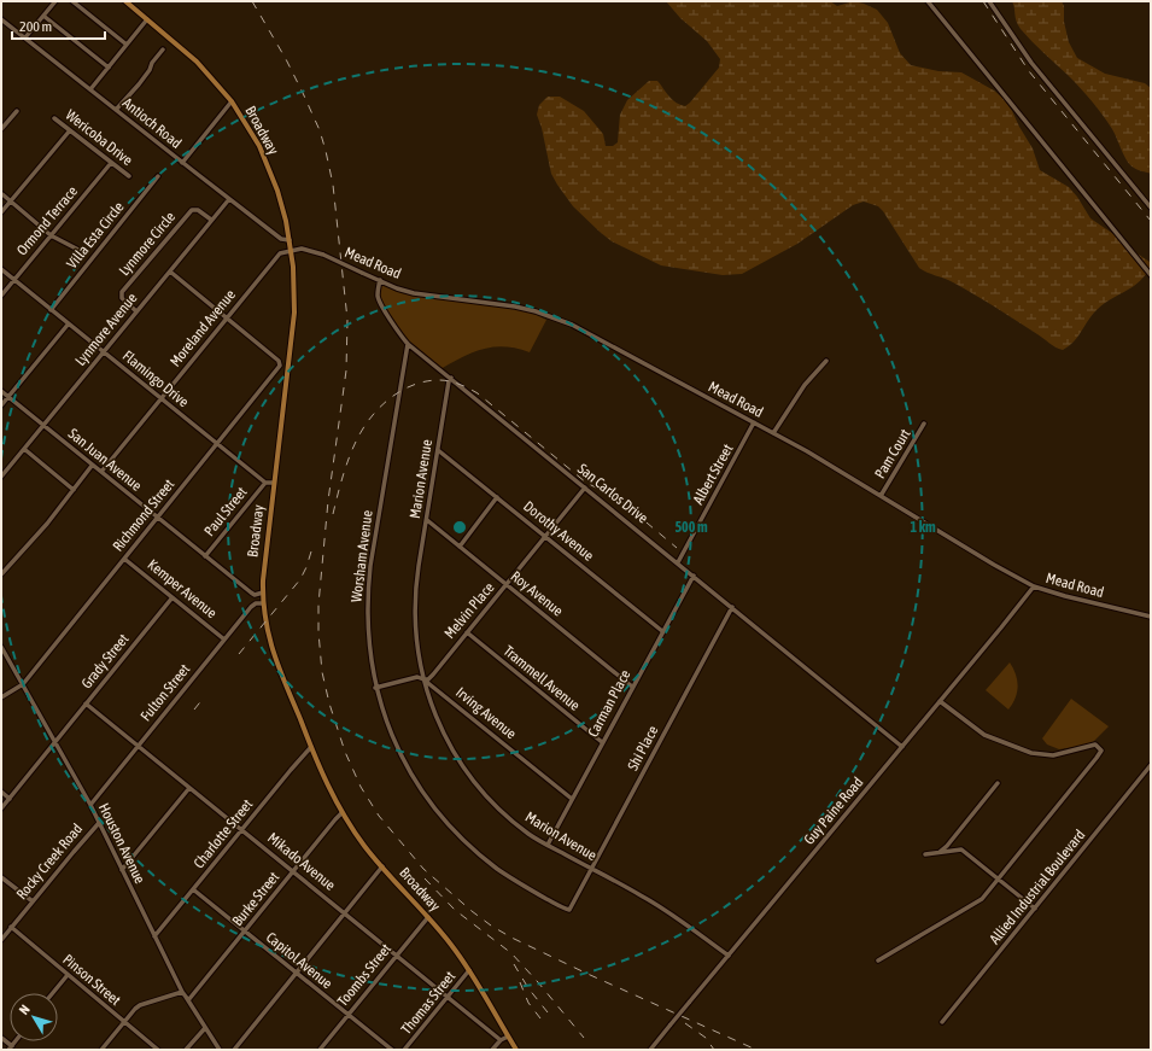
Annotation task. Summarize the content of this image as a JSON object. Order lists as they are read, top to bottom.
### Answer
{
  "streets": {
    "main road": ["Broadway"],
    "street": [
      "Antioch Road",
      "Wericoba Drive",
      "Ormond Terrace",
      "Villa Esta Circle",
      "Lynmore Circle",
      "Mead Road",
      "Moreland Avenue",
      "Lynmore Avenue",
      "Flamingo Drive",
      "Pam Court",
      "San Juan Avenue",
      "Albert Street",
      "Marion Avenue",
      "San Carlos Drive",
      "Paul Street",
      "Richmond Street",
      "Dorothy Avenue",
      "Worsham Avenue",
      "Kemper Avenue",
      "Roy Avenue",
      "Melvin Place",
      "Grady Street",
      "Trammell Avenue",
      "Fulton Street",
      "Carman Place",
      "Irving Avenue",
      "Shi Place",
      "Guy Paine Road",
      "Charlotte Street",
      "Houston Avenue",
      "Rocky Creek Road",
      "Mikado Avenue",
      "Allied Industrial Boulevard",
      "Burke Street",
      "Capitol Avenue",
      "Toombs Street",
      "Pinson Street",
      "Thomas Street"
    ]
  },
  "crossings": [
    ["Antioch Road", "Broadway"],
    ["Antioch Road", "Lynmore Avenue"],
    ["Broadway", "Mead Road"],
    ["Broadway", "Moreland Avenue"],
    ["Broadway", "San Juan Avenue"],
    ["Broadway", "Fulton Street"],
    ["Broadway", "Charlotte Street"],
    ["Broadway", "Burke Street"],
    ["Broadway", "Toombs Street"],
    ["Broadway", "Thomas Street"],
    ["Wericoba Drive", "Ormond Terrace"],
    ["Ormond Terrace", "Flamingo Drive"],
    ["Villa Esta Circle", "Flamingo Drive"],
    ["Lynmore Circle", "Lynmore Avenue"],
    ["Mead Road", "Moreland Avenue"],
    ["Mead Road", "Pam Court"],
    ["Mead Road", "Albert Street"],
    ["Mead Road", "San Carlos Drive"],
    ["Mead Road", "Guy Paine Road"],
    ["Moreland Avenue", "Flamingo Drive"],
    ["Moreland Avenue", "San Juan Avenue"],
    ["Lynmore Avenue", "Flamingo Drive"],
    ["Lynmore Avenue", "San Juan Avenue"],
    ["Flamingo Drive", "Paul Street"],
    ["Flamingo Drive", "Richmond Street"],
    ["San Juan Avenue", "Paul Street"],
    ["San Juan Avenue", "Richmond Street"],
    ["Albert Street", "San Carlos Drive"],
    ["Marion Avenue", "San Carlos Drive"],
    ["Marion Avenue", "Dorothy Avenue"],
    ["Marion Avenue", "Roy Avenue"],
    ["Marion Avenue", "Melvin Place"],
    ["Marion Avenue", "Carman Place"],
    ["Marion Avenue", "Irving Avenue"],
    ["Marion Avenue", "Shi Place"],
    ["Marion Avenue", "Guy Paine Road"],
    ["San Carlos Drive", "Worsham Avenue"],
    ["San Carlos Drive", "Melvin Place"],
    ["San Carlos Drive", "Carman Place"],
    ["San Carlos Drive", "Shi Place"],
    ["San Carlos Drive", "Guy Paine Road"],
    ["Richmond Street", "Kemper Avenue"],
    ["Richmond Street", "Houston Avenue"],
    ["Dorothy Avenue", "Melvin Place"],
    ["Dorothy Avenue", "Carman Place"],
    ["Worsham Avenue", "Shi Place"],
    ["Kemper Avenue", "Grady Street"],
    ["Kemper Avenue", "Fulton Street"],
    ["Roy Avenue", "Melvin Place"],
    ["Roy Avenue", "Carman Place"],
    ["Melvin Place", "Trammell Avenue"],
    ["Melvin Place", "Irving Avenue"],
    ["Grady Street", "Houston Avenue"],
    ["Grady Street", "Mikado Avenue"],
    ["Trammell Avenue", "Carman Place"],
    ["Fulton Street", "Houston Avenue"],
    ["Fulton Street", "Mikado Avenue"],
    ["Carman Place", "Irving Avenue"],
    ["Charlotte Street", "Houston Avenue"],
    ["Charlotte Street", "Mikado Avenue"],
    ["Charlotte Street", "Capitol Avenue"],
    ["Houston Avenue", "Rocky Creek Road"],
    ["Houston Avenue", "Burke Street"],
    ["Rocky Creek Road", "Pinson Street"],
    ["Mikado Avenue", "Burke Street"],
    ["Mikado Avenue", "Toombs Street"],
    ["Mikado Avenue", "Thomas Street"],
    ["Burke Street", "Capitol Avenue"],
    ["Capitol Avenue", "Toombs Street"]
  ],
  "scale_bar": "200 m",
  "north": "top left",
  "rings": ["500 m", "1 km"]
}
